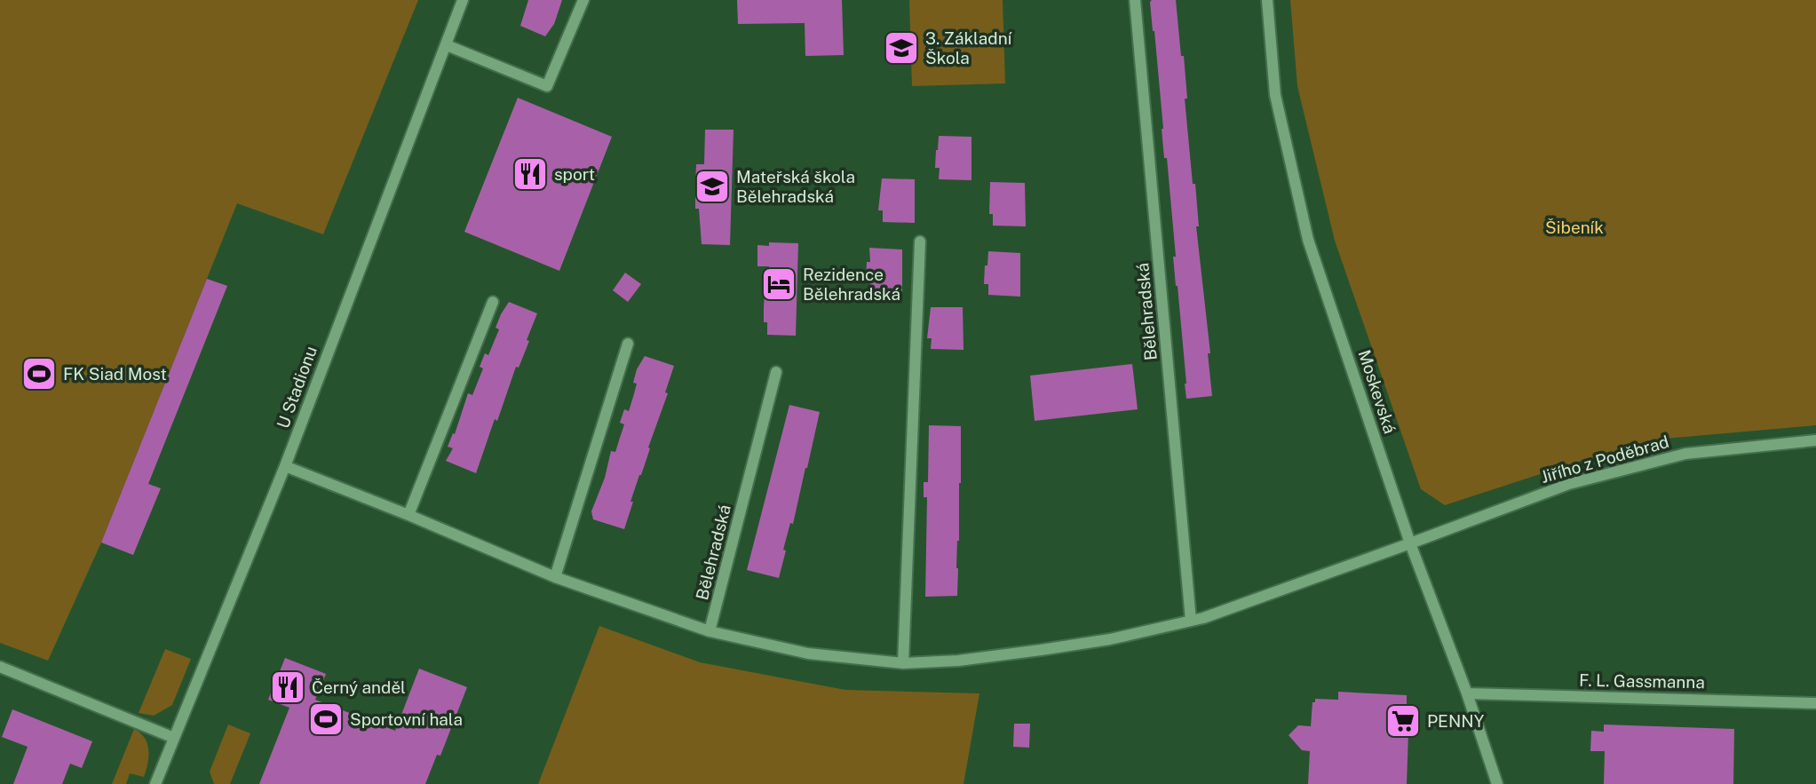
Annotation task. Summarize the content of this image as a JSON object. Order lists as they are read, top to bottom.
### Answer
{
  "streets": {
    "street": [
      "Bělehradská",
      "U Stadionu",
      "Moskevská",
      "Jiřího z Poděbrad",
      "F. L. Gassmanna"
    ]
  },
  "crossings": [
    ["Moskevská", "Jiřího z Poděbrad"],
    ["Moskevská", "F. L. Gassmanna"]
  ],
  "parks": ["Šibeník"],
  "places": {
    "school or university": ["3. Základní Škola", "Mateřská škola Bělehradská"],
    "restaurant": ["sport", "Černý anděl"],
    "hotel": ["Rezidence Bělehradská"],
    "sports": ["FK Siad Most", "Sportovní hala"],
    "supermarket": ["PENNY"]
  }
}
